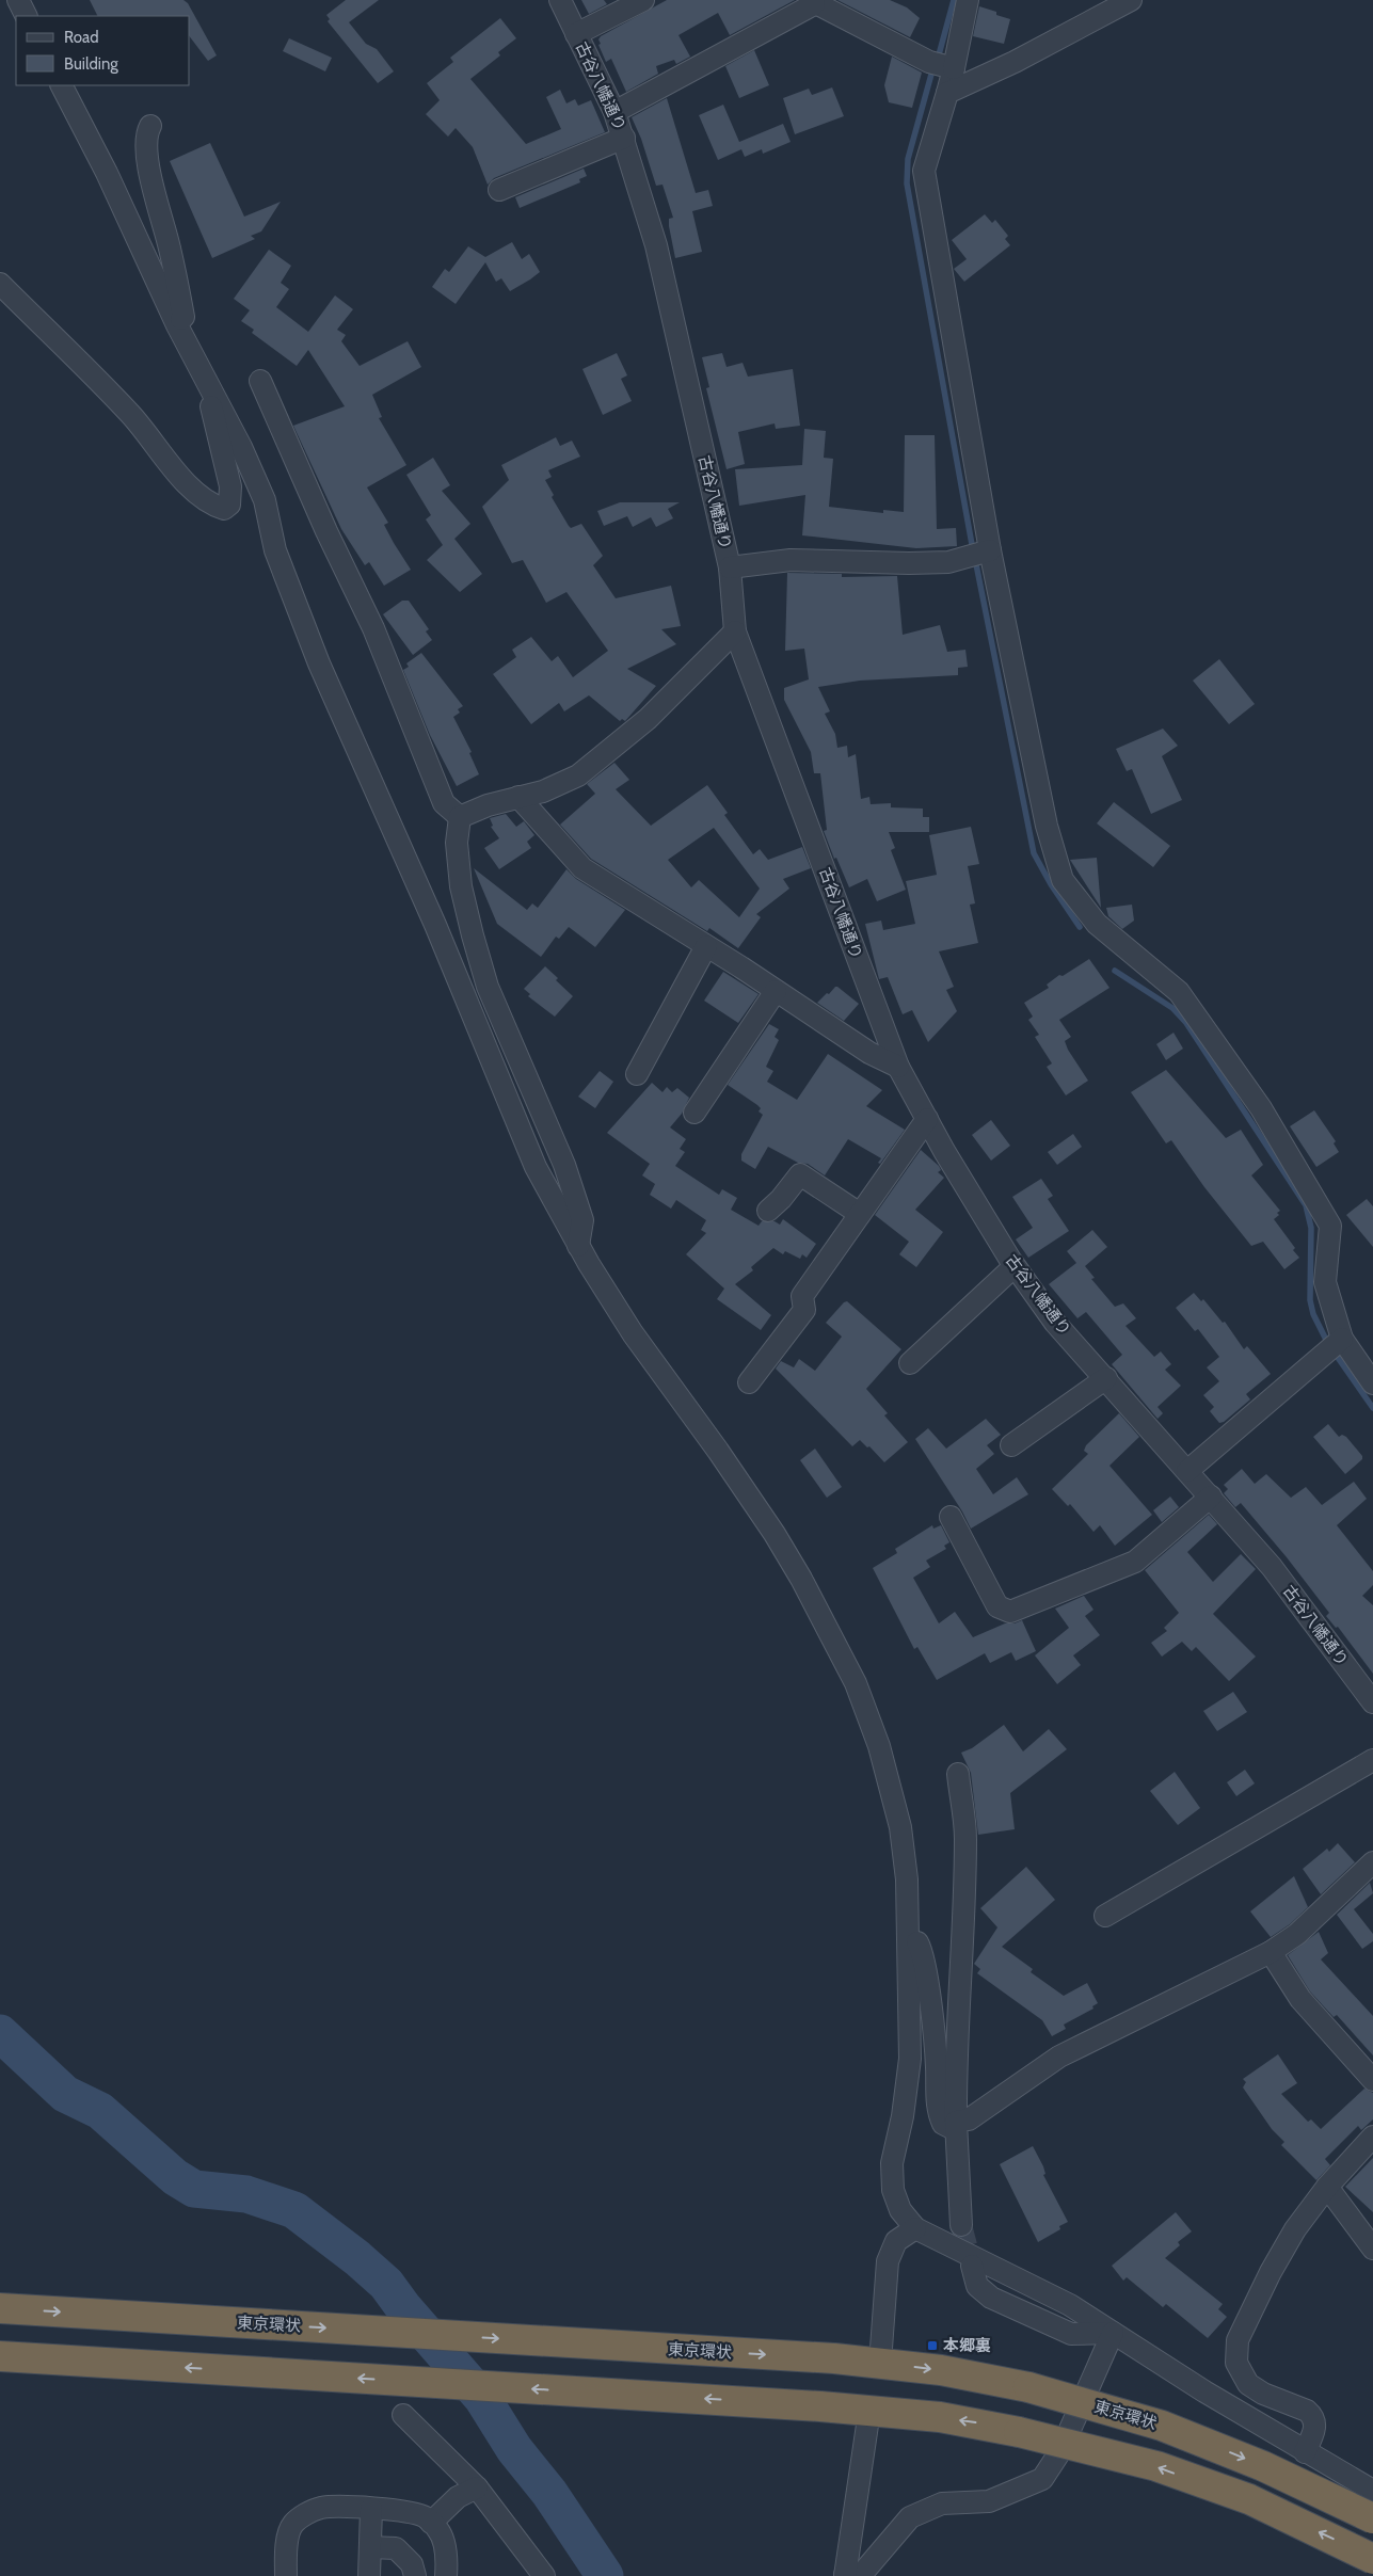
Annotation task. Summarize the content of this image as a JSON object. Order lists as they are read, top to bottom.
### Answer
{
  "streets": {
    "highway": ["東京環状"],
    "street": ["古谷八幡通り"]
  },
  "places": {
    "transit": ["本郷裏"]
  },
  "legend": ["Road", "Building"]
}
